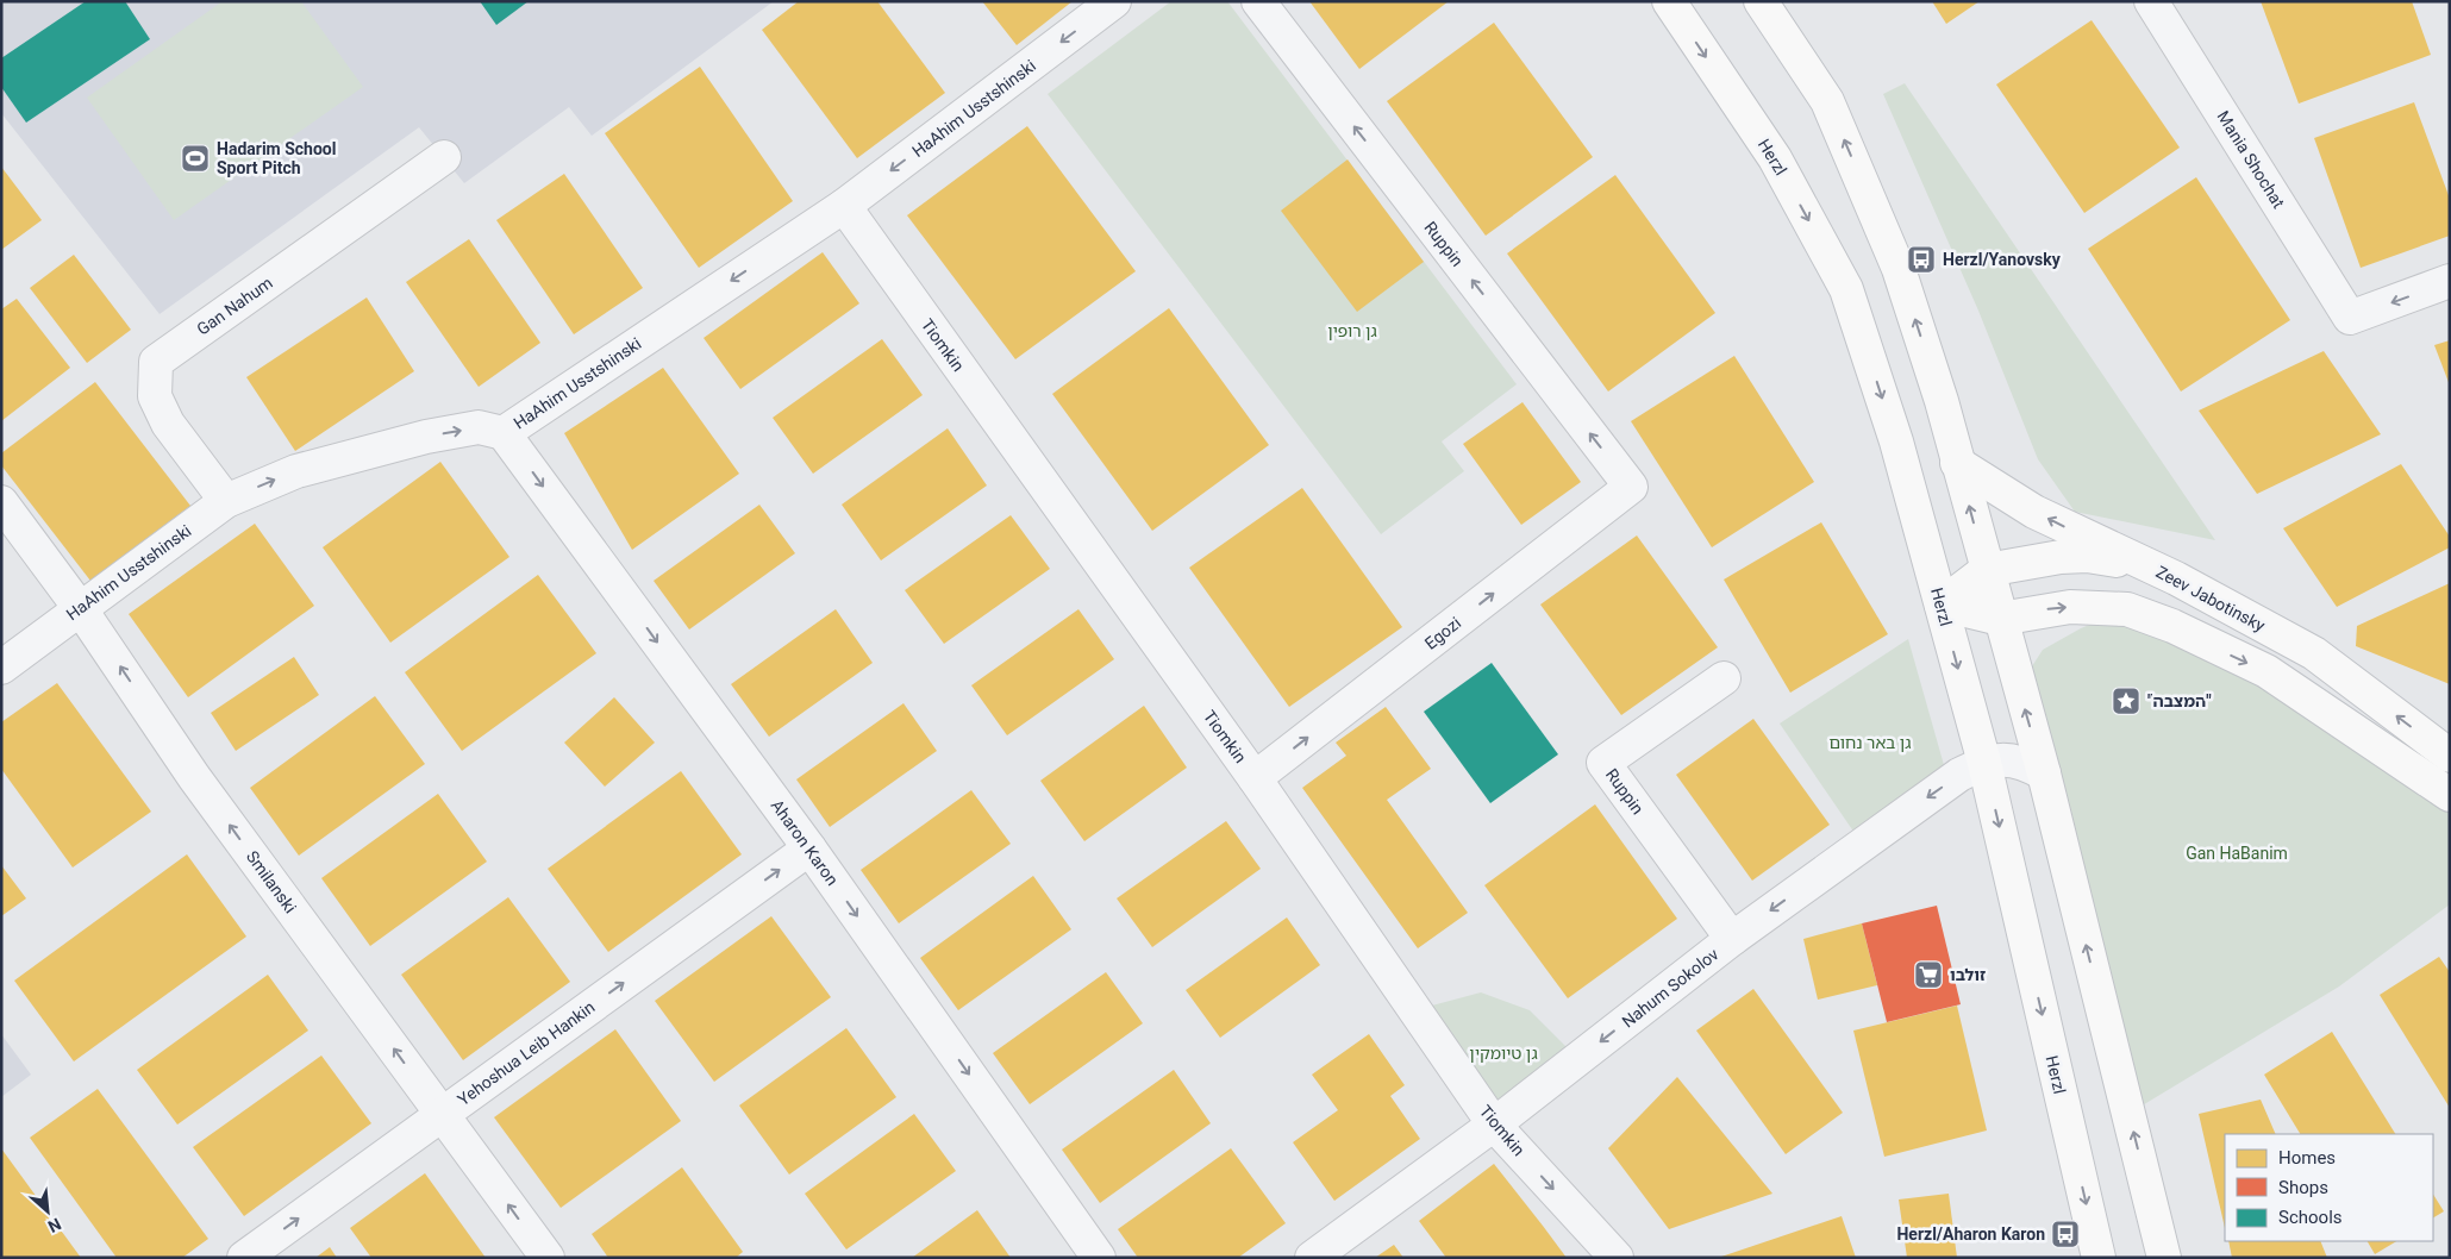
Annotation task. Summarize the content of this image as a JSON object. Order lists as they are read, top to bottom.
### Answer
{
  "streets": {
    "main road": ["Herzl", "Zeev Jabotinsky"],
    "street": [
      "HaAhim Usstshinski",
      "Mania Shochat",
      "Ruppin",
      "Gan Nahum",
      "Tiomkin",
      "Egozi",
      "Aharon Karon",
      "Smilanski",
      "Nahum Sokolov",
      "Yehoshua Leib Hankin"
    ]
  },
  "crossings": [
    ["HaAhim Usstshinski", "Gan Nahum"],
    ["HaAhim Usstshinski", "Tiomkin"],
    ["HaAhim Usstshinski", "Aharon Karon"],
    ["HaAhim Usstshinski", "Smilanski"],
    ["Herzl", "Nahum Sokolov"],
    ["Ruppin", "Egozi"],
    ["Ruppin", "Nahum Sokolov"],
    ["Tiomkin", "Egozi"],
    ["Tiomkin", "Nahum Sokolov"],
    ["Aharon Karon", "Yehoshua Leib Hankin"],
    ["Smilanski", "Yehoshua Leib Hankin"]
  ],
  "one_way": [
    "Mania Shochat",
    "Ruppin",
    "Egozi",
    "Aharon Karon",
    "Smilanski",
    "Nahum Sokolov",
    "Yehoshua Leib Hankin"
  ],
  "parks": [
    "גן רופין",
    "גן באר נחום",
    "Gan HaBanim",
    "גן טיומקין"
  ],
  "places": {
    "sports": ["Hadarim School Sport Pitch"],
    "bus stop": ["Herzl/Yanovsky", "Herzl/Aharon Karon"],
    "place": ["\"המצבה\""],
    "supermarket": ["זולבו"]
  },
  "legend": ["Homes", "Shops", "Schools"],
  "north": "bottom right"
}
